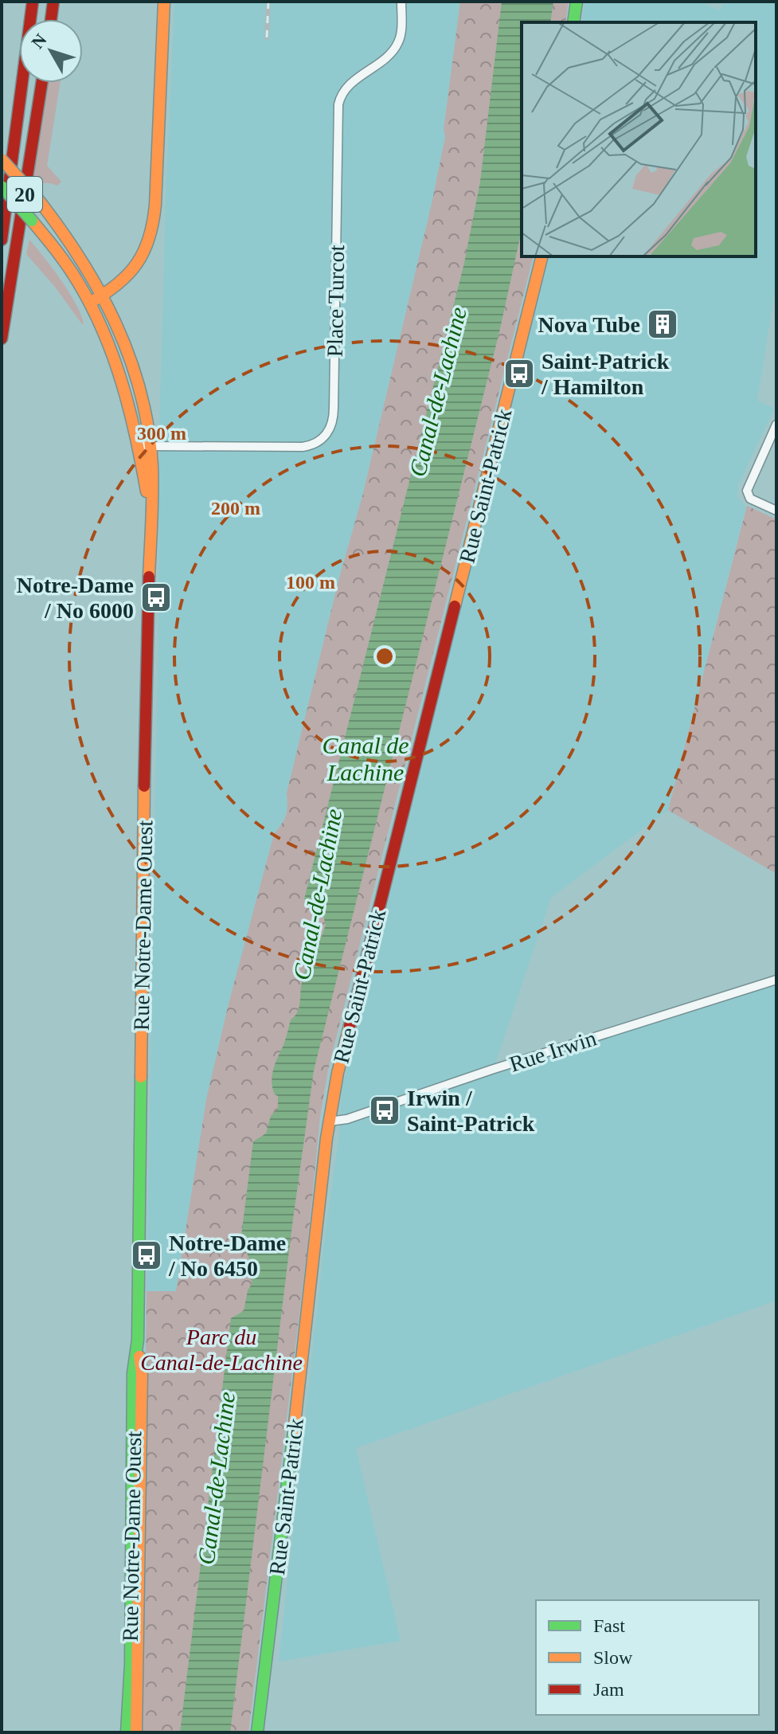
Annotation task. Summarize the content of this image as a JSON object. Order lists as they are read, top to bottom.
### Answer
{
  "streets": {
    "main road": ["20", "Rue Saint-Patrick", "Rue Notre-Dame Ouest"],
    "street": ["Place Turcot", "Rue Irwin"]
  },
  "crossings": [
    ["Place Turcot", "Rue Notre-Dame Ouest"],
    ["Rue Saint-Patrick", "Rue Irwin"]
  ],
  "water": ["Canal-de-Lachine", "Canal de Lachine"],
  "parks": ["Parc du Canal-de-Lachine"],
  "places": {
    "building": ["Nova Tube"],
    "bus stop": [
      "Saint-Patrick / Hamilton",
      "Notre-Dame / No 6000",
      "Irwin / Saint-Patrick",
      "Notre-Dame / No 6450"
    ]
  },
  "legend": ["Fast", "Slow", "Jam"],
  "north": "top left",
  "rings": ["300 m", "200 m", "100 m"]
}
